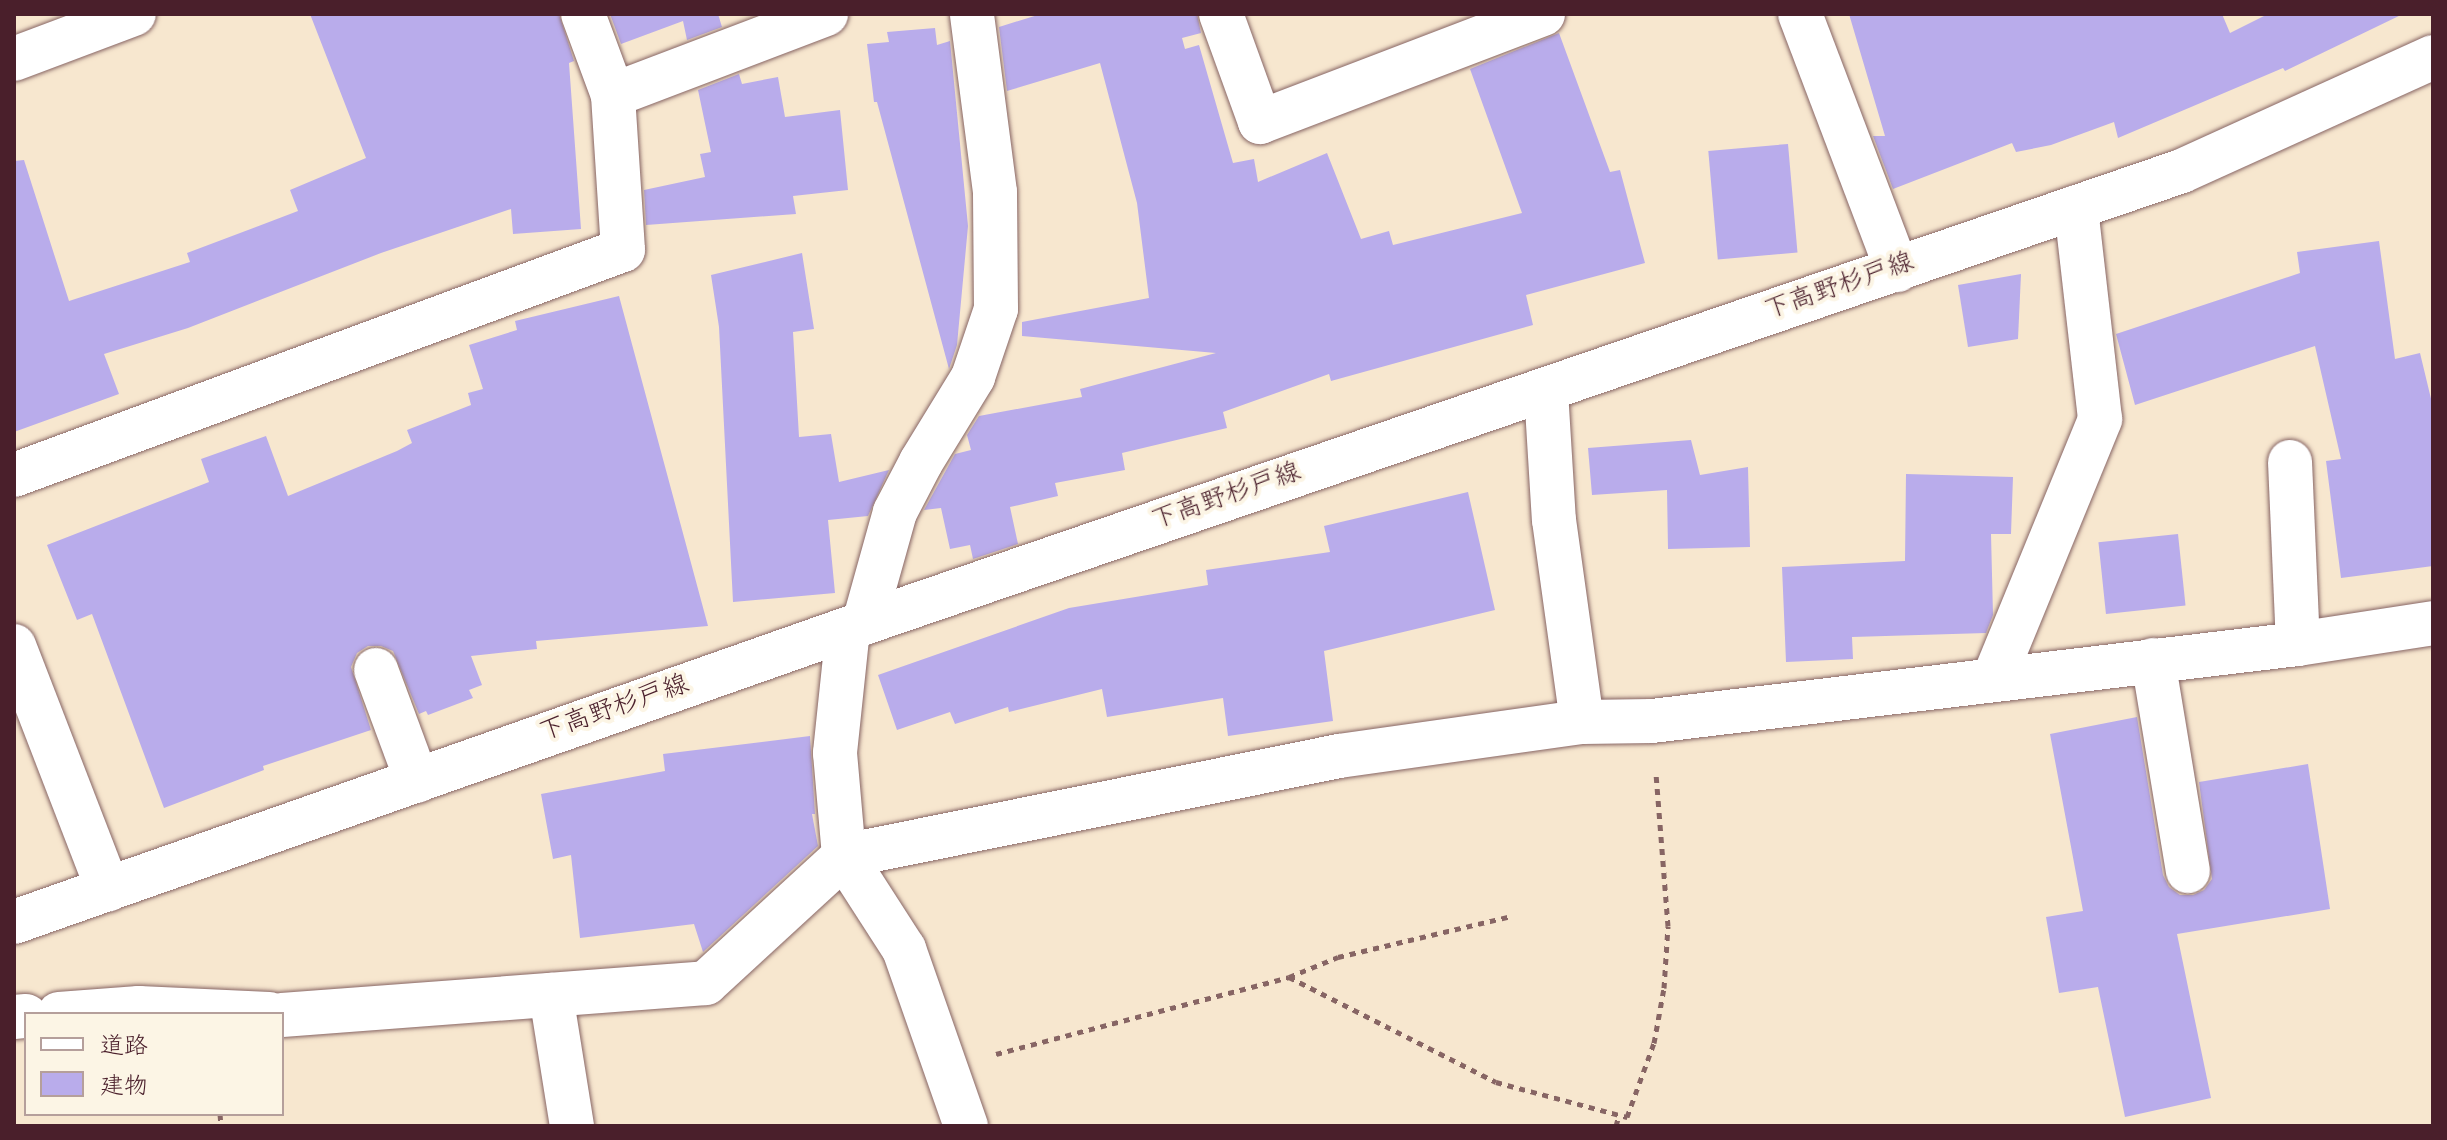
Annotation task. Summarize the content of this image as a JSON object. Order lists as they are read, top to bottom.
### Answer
{
  "streets": {
    "street": ["下高野杉戸線"]
  },
  "legend": ["道路", "建物"]
}
